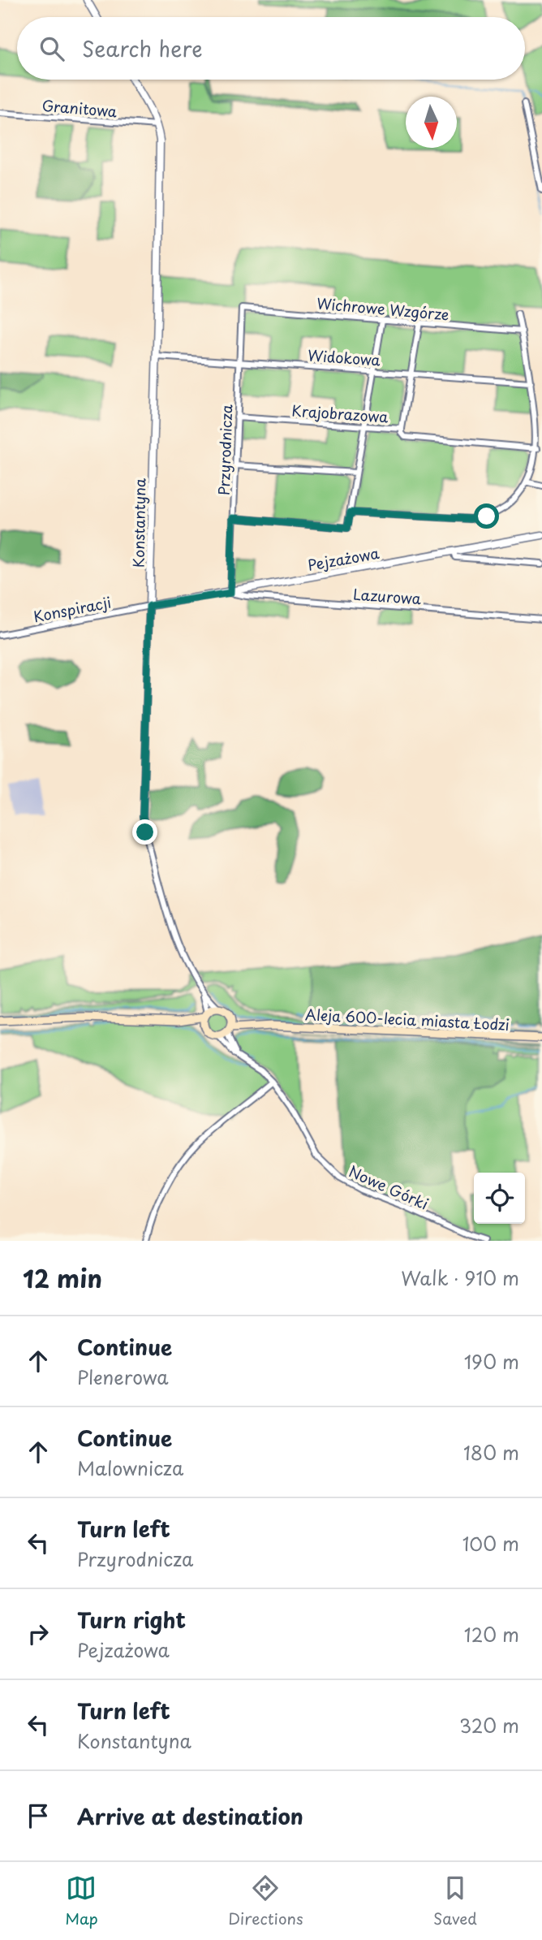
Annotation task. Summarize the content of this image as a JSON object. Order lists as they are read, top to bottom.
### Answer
{
  "streets": {
    "main road": ["Aleja 600-lecia miasta Łodzi"],
    "street": [
      "Granitowa",
      "Wichrowe Wzgórze",
      "Widokowa",
      "Krajobrazowa",
      "Przyrodnicza",
      "Konstantyna",
      "Pejzażowa",
      "Lazurowa",
      "Konspiracji",
      "Nowe Górki"
    ]
  },
  "crossings": [
    ["Granitowa", "Konstantyna"],
    ["Wichrowe Wzgórze", "Przyrodnicza"],
    ["Widokowa", "Przyrodnicza"],
    ["Widokowa", "Konstantyna"],
    ["Krajobrazowa", "Przyrodnicza"],
    ["Przyrodnicza", "Pejzażowa"],
    ["Przyrodnicza", "Lazurowa"],
    ["Konstantyna", "Pejzażowa"],
    ["Konstantyna", "Konspiracji"],
    ["Pejzażowa", "Lazurowa"],
    ["Pejzażowa", "Konspiracji"],
    ["Aleja 600-lecia miasta Łodzi", "Nowe Górki"]
  ],
  "north": "bottom",
  "page": {
    "search": "Search here",
    "heading": ["12 min", "Walk · 910 m"],
    "list": [
      ["Continue", "Plenerowa", "190 m"],
      ["Continue", "Malownicza", "180 m"],
      ["Turn left", "Przyrodnicza", "100 m"],
      ["Turn right", "Pejzażowa", "120 m"],
      ["Turn left", "Konstantyna", "320 m"],
      "Arrive at destination"
    ],
    "nav": ["Map", "Directions", "Saved"]
  }
}
